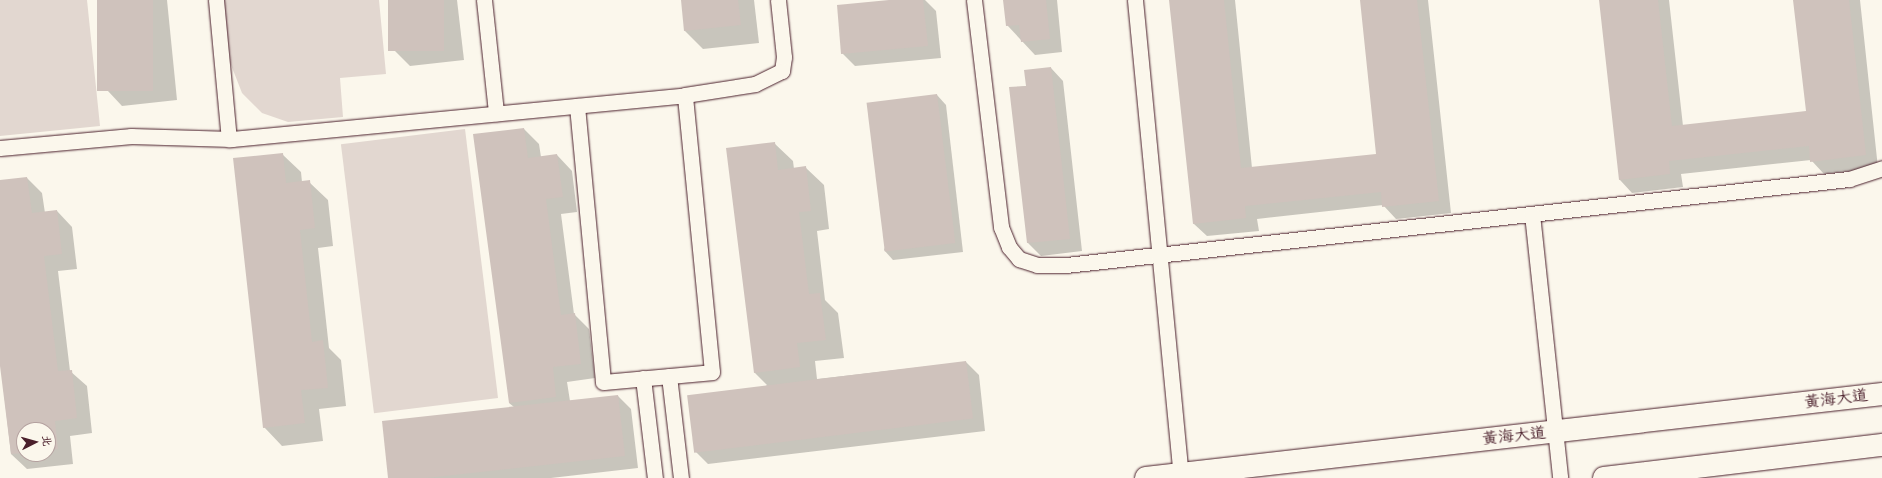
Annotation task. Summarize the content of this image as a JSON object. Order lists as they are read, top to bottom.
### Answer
{
  "streets": {
    "street": ["黄海大道"]
  },
  "north": "right"
}
